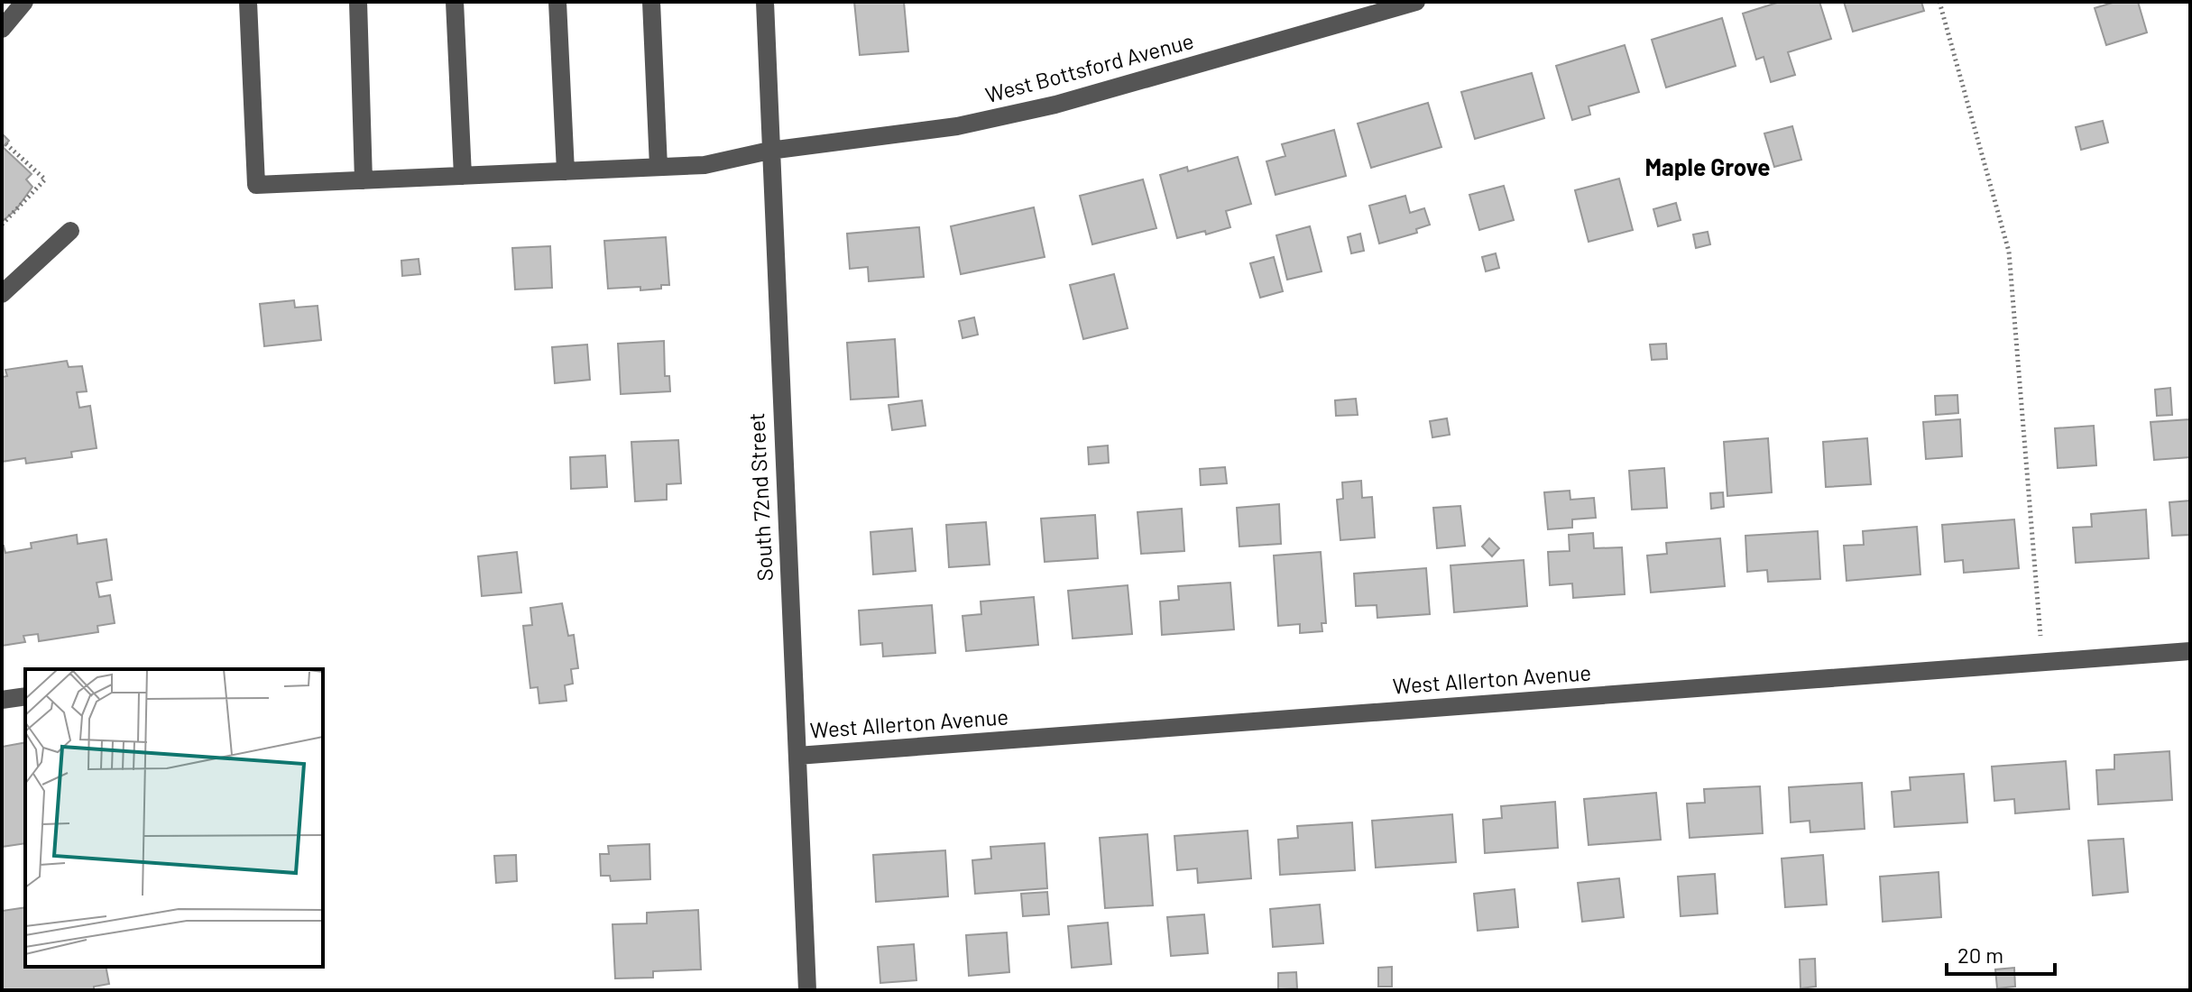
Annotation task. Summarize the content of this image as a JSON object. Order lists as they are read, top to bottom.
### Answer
{
  "streets": {
    "street": ["West Bottsford Avenue", "South 72nd Street", "West Allerton Avenue"]
  },
  "crossings": [
    ["West Bottsford Avenue", "South 72nd Street"],
    ["South 72nd Street", "West Allerton Avenue"]
  ],
  "districts": ["Maple Grove"],
  "scale_bar": "20 m"
}
